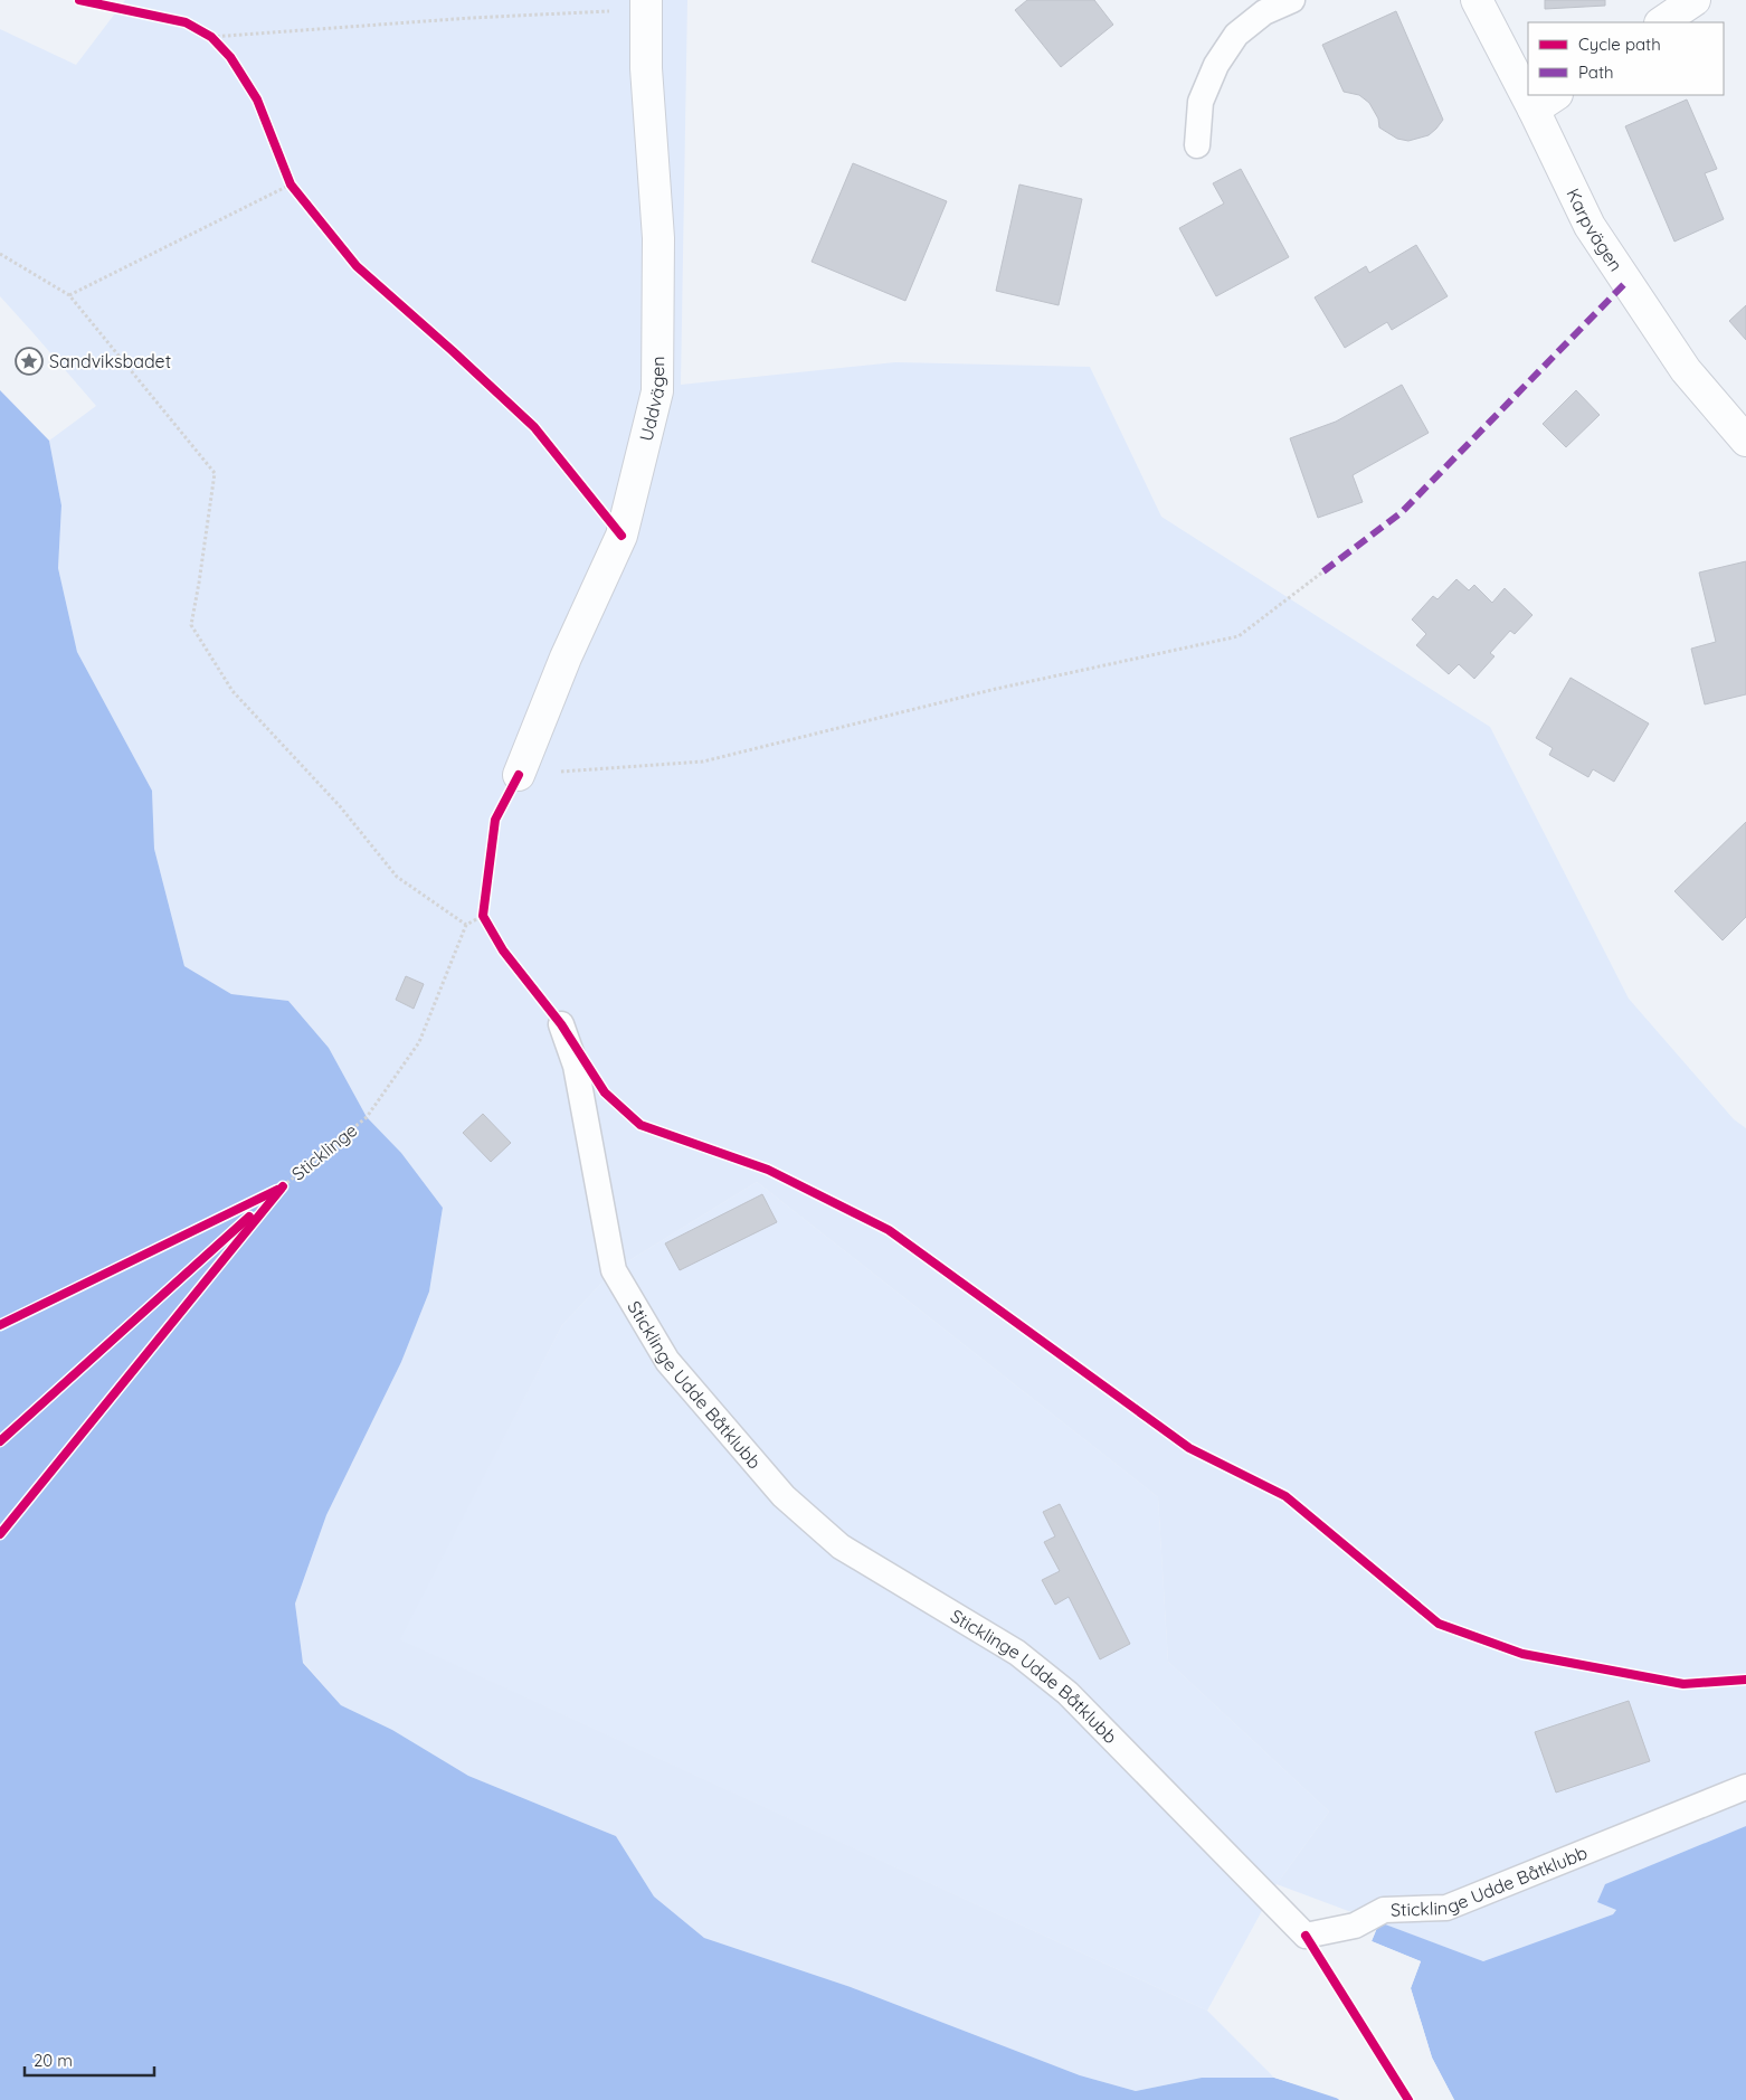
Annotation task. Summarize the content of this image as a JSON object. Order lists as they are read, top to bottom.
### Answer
{
  "streets": {
    "street": ["Karpvägen", "Uddvägen"],
    "lane": ["Sticklinge Udde Båtklubb"]
  },
  "places": {
    "place": ["Sandviksbadet"]
  },
  "legend": ["Cycle path", "Path"],
  "scale_bar": "20 m"
}
